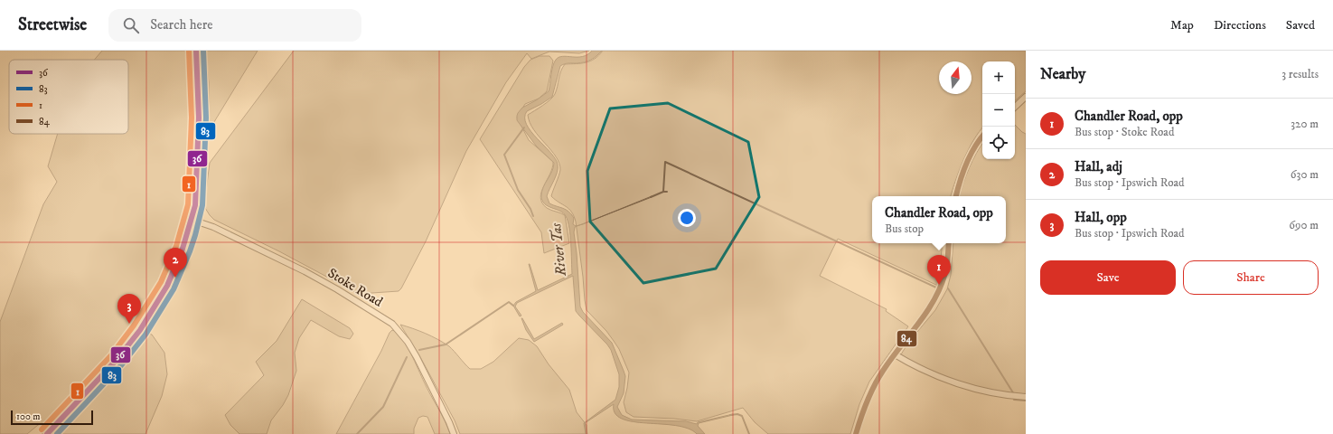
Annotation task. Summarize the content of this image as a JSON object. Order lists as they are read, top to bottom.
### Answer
{
  "streets": {
    "street": ["Stoke Road"]
  },
  "water": ["River Tas"],
  "lines": [
    "transit line 36",
    "transit line 83",
    "transit line 1",
    "transit line 84"
  ],
  "legend": [
    "36",
    "83",
    "1",
    "84"
  ],
  "scale_bar": "100 m",
  "north": "top",
  "page": {
    "header": "Streetwise",
    "search": "Search here",
    "nav": ["Map", "Directions", "Saved"],
    "heading": ["Nearby", "3 results"],
    "map_buttons": ["+", "−"],
    "list": [
      {
        "mark": "1",
        "name": "Chandler Road, opp",
        "note": "Bus stop · Stoke Road",
        "value": "320 m"
      },
      {
        "mark": "2",
        "name": "Hall, adj",
        "note": "Bus stop · Ipswich Road",
        "value": "630 m"
      },
      {
        "mark": "3",
        "name": "Hall, opp",
        "note": "Bus stop · Ipswich Road",
        "value": "690 m"
      }
    ],
    "popup": ["Chandler Road, opp", "Bus stop"],
    "pins": ["2", "1", "3"],
    "buttons": ["Save", "Share"],
    "scale": "100 m"
  }
}
